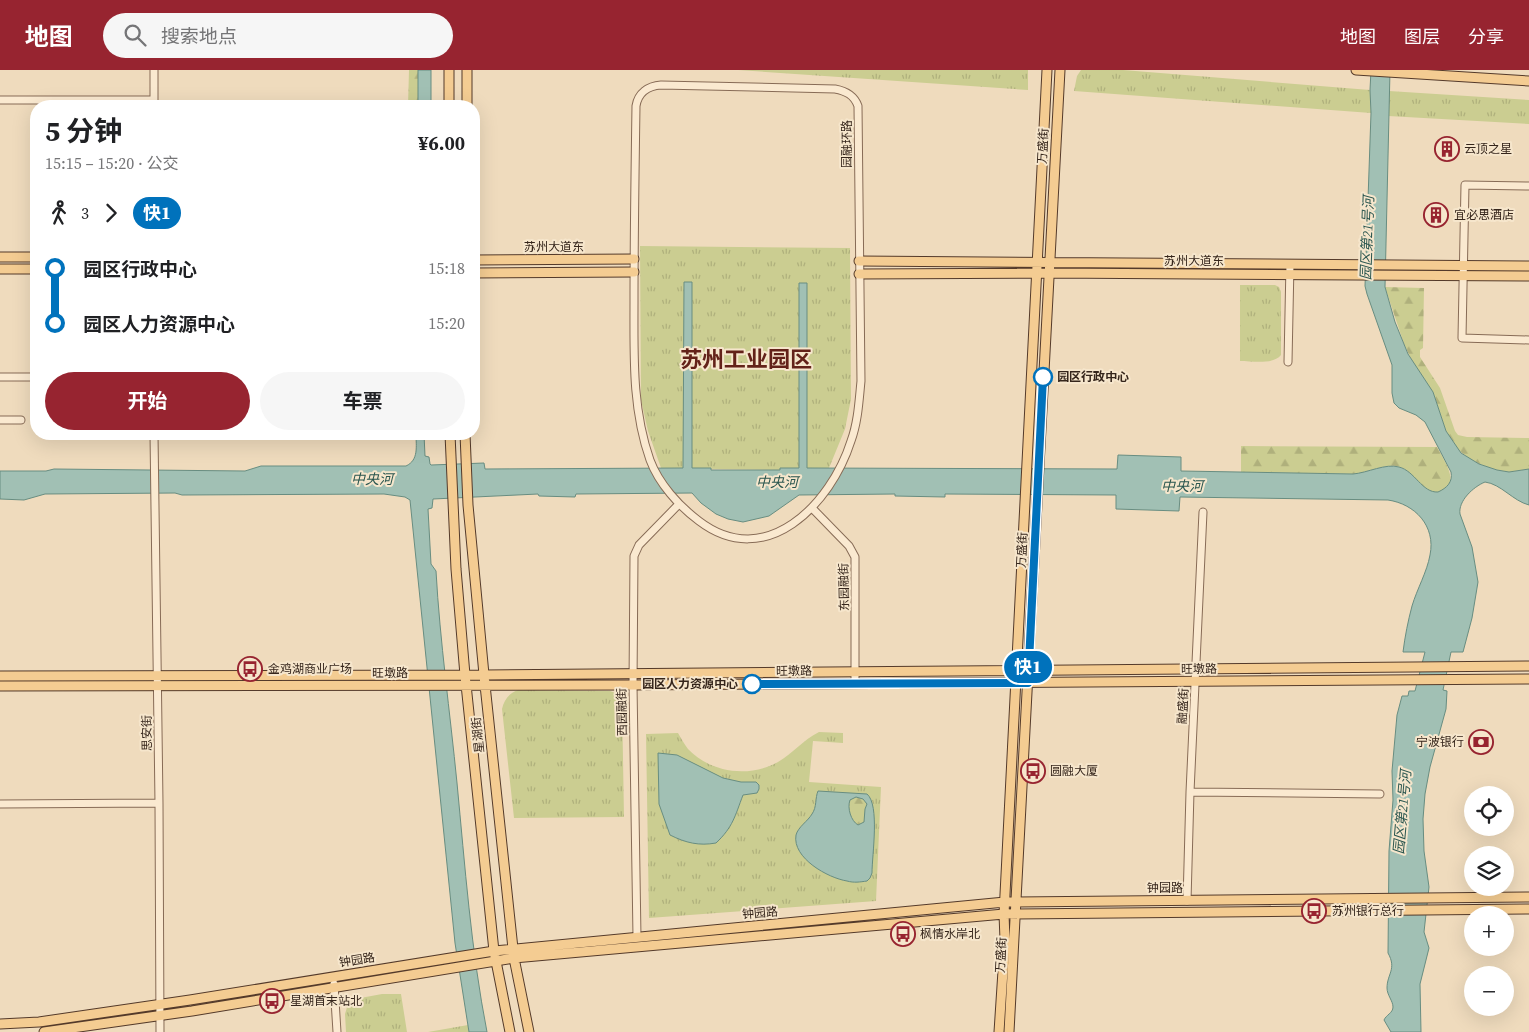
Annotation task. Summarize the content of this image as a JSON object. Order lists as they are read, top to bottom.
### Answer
{
  "streets": {
    "main road": [
      "万盛街",
      "苏州大道东",
      "旺墩路",
      "星湖街",
      "钟园路"
    ],
    "street": [
      "园融环路",
      "东园融街",
      "融盛街",
      "西园融街",
      "思安街"
    ]
  },
  "crossings": [
    ["园融环路", "苏州大道东"],
    ["园融环路", "东园融街"],
    ["园融环路", "西园融街"],
    ["万盛街", "苏州大道东"],
    ["万盛街", "旺墩路"],
    ["万盛街", "钟园路"],
    ["东园融街", "旺墩路"],
    ["旺墩路", "融盛街"],
    ["旺墩路", "西园融街"],
    ["旺墩路", "思安街"],
    ["旺墩路", "星湖街"],
    ["融盛街", "钟园路"],
    ["西园融街", "钟园路"],
    ["思安街", "钟园路"],
    ["星湖街", "钟园路"]
  ],
  "districts": ["苏州工业园区"],
  "water": ["园区第21号河", "中央河"],
  "places": {
    "building": ["云顶之星", "宜必思酒店"],
    "other": ["园区行政中心", "园区人力资源中心"],
    "bus stop": [
      "金鸡湖商业广场",
      "圆融大厦",
      "苏州银行总行",
      "枫情水岸北",
      "星湖首末站北"
    ],
    "bank": ["宁波银行"]
  },
  "lines": ["bus line 快1"],
  "page": {
    "header": "地图",
    "search": "搜索地点",
    "nav": ["地图", "图层", "分享"],
    "on_map": "快1",
    "heading": ["5 分钟", "15:15 – 15:20 · 公交", "¥6.00"],
    "legs": ["3", "快1"],
    "list": [
      {
        "name": "园区行政中心",
        "value": "15:18"
      },
      {
        "name": "园区人力资源中心",
        "value": "15:20"
      }
    ],
    "buttons": ["开始", "车票"],
    "map_buttons": ["+", "−"]
  }
}
